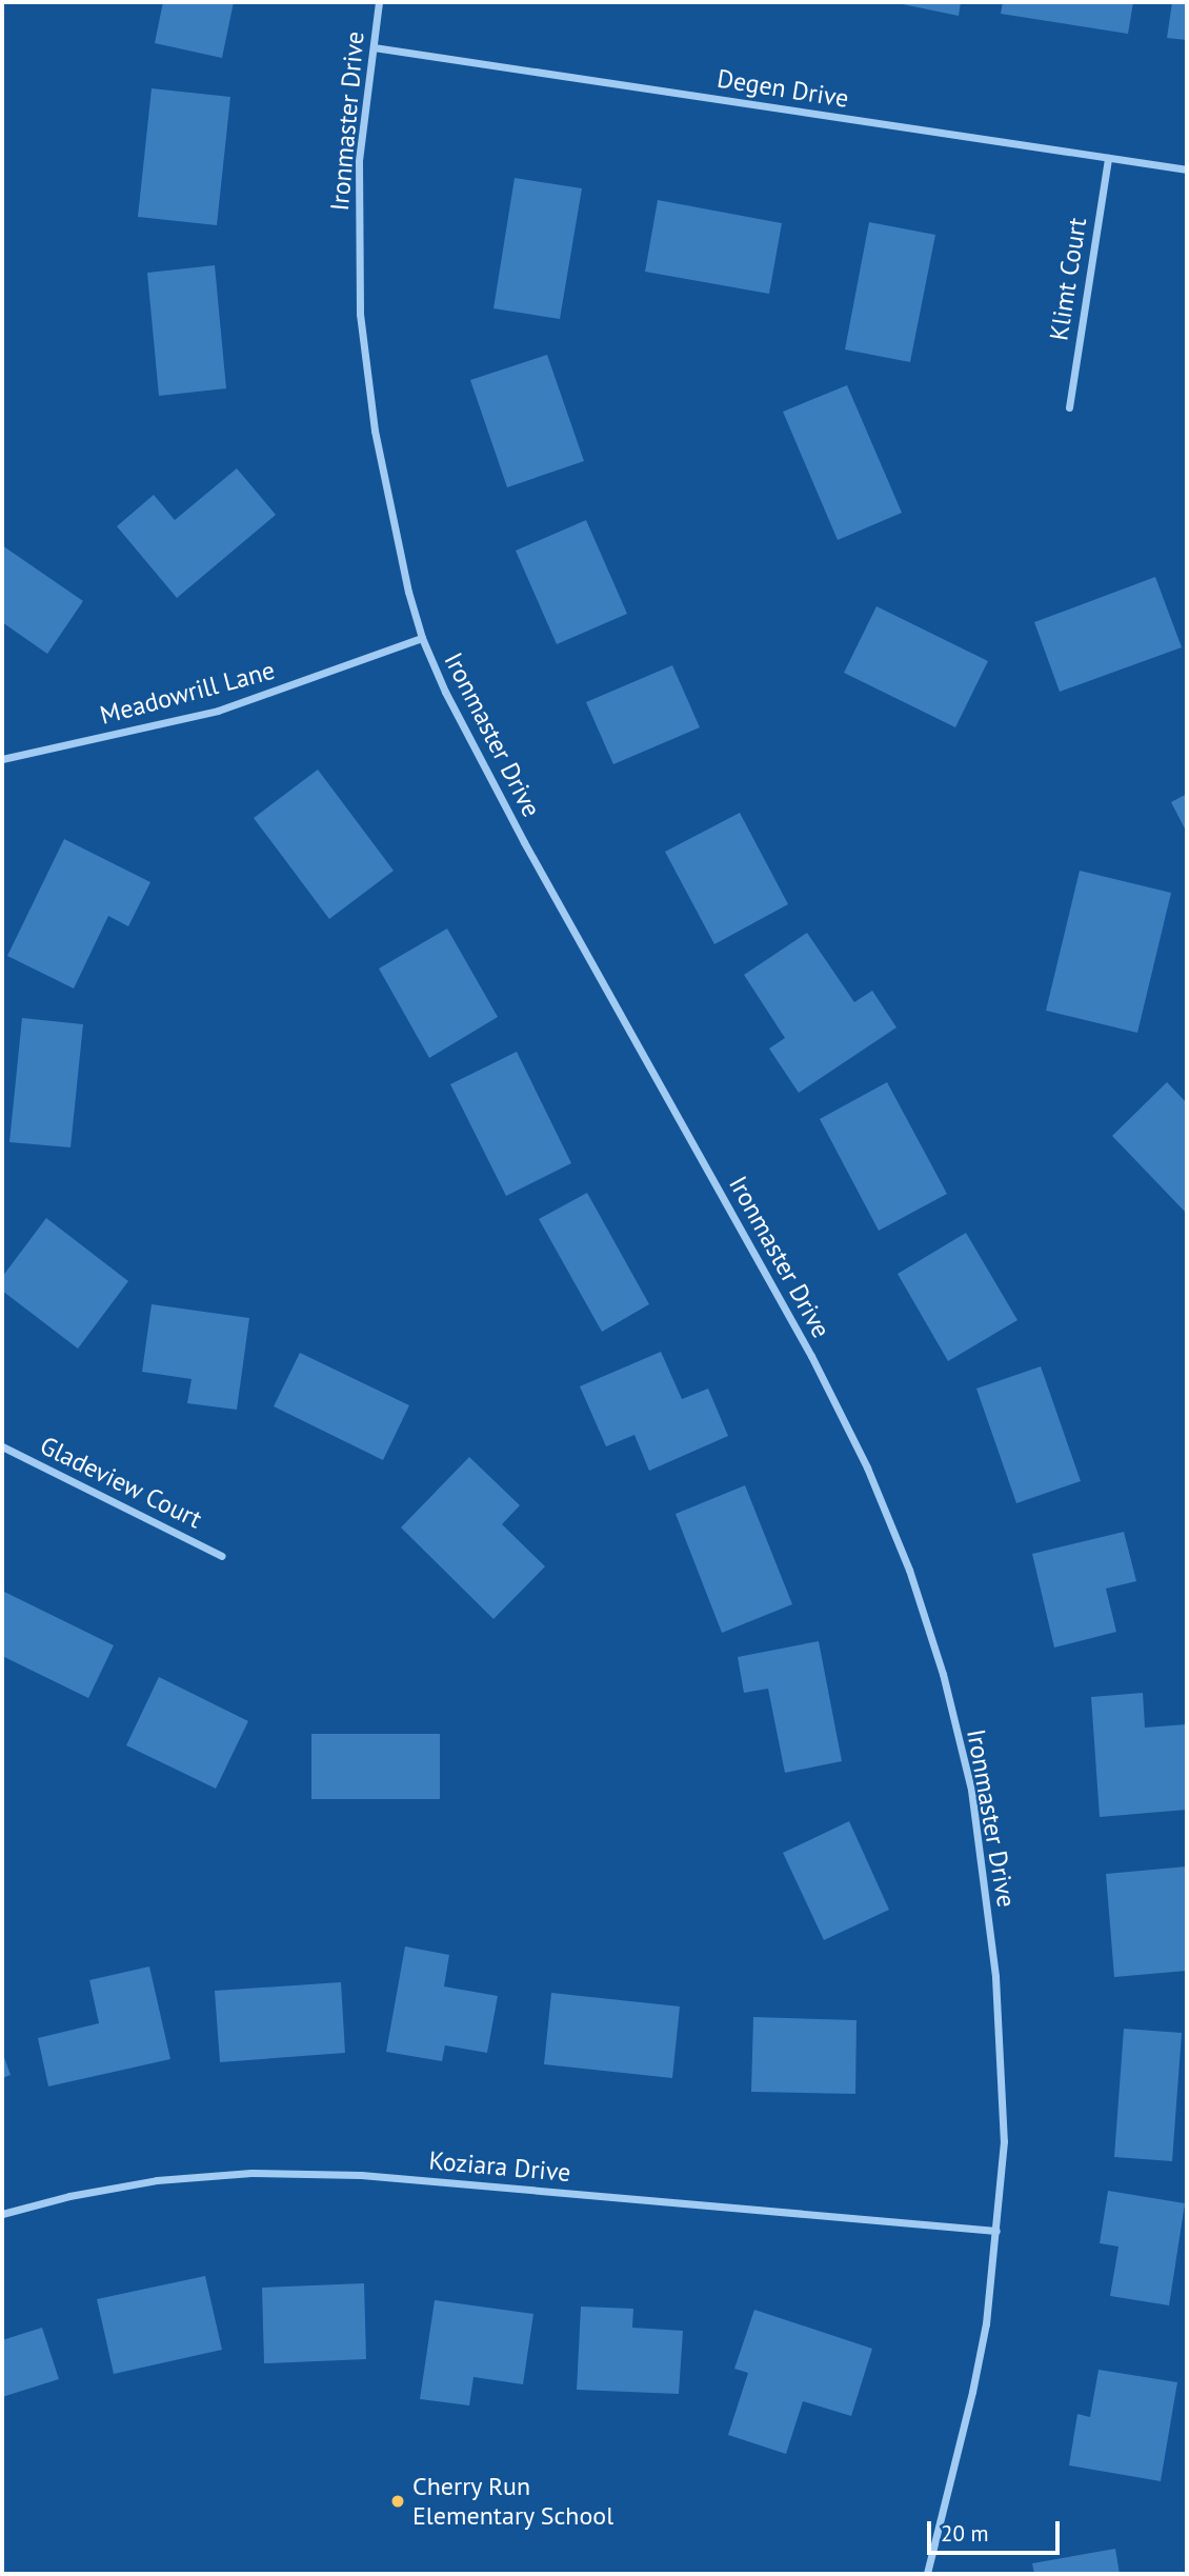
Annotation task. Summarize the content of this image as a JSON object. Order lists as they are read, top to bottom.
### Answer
{
  "streets": {
    "street": [
      "Degen Drive",
      "Ironmaster Drive",
      "Klimt Court",
      "Meadowrill Lane",
      "Gladeview Court",
      "Koziara Drive"
    ]
  },
  "crossings": [
    ["Degen Drive", "Ironmaster Drive"],
    ["Degen Drive", "Klimt Court"],
    ["Ironmaster Drive", "Meadowrill Lane"],
    ["Ironmaster Drive", "Koziara Drive"]
  ],
  "places": ["Cherry Run Elementary School"],
  "scale_bar": "20 m"
}
